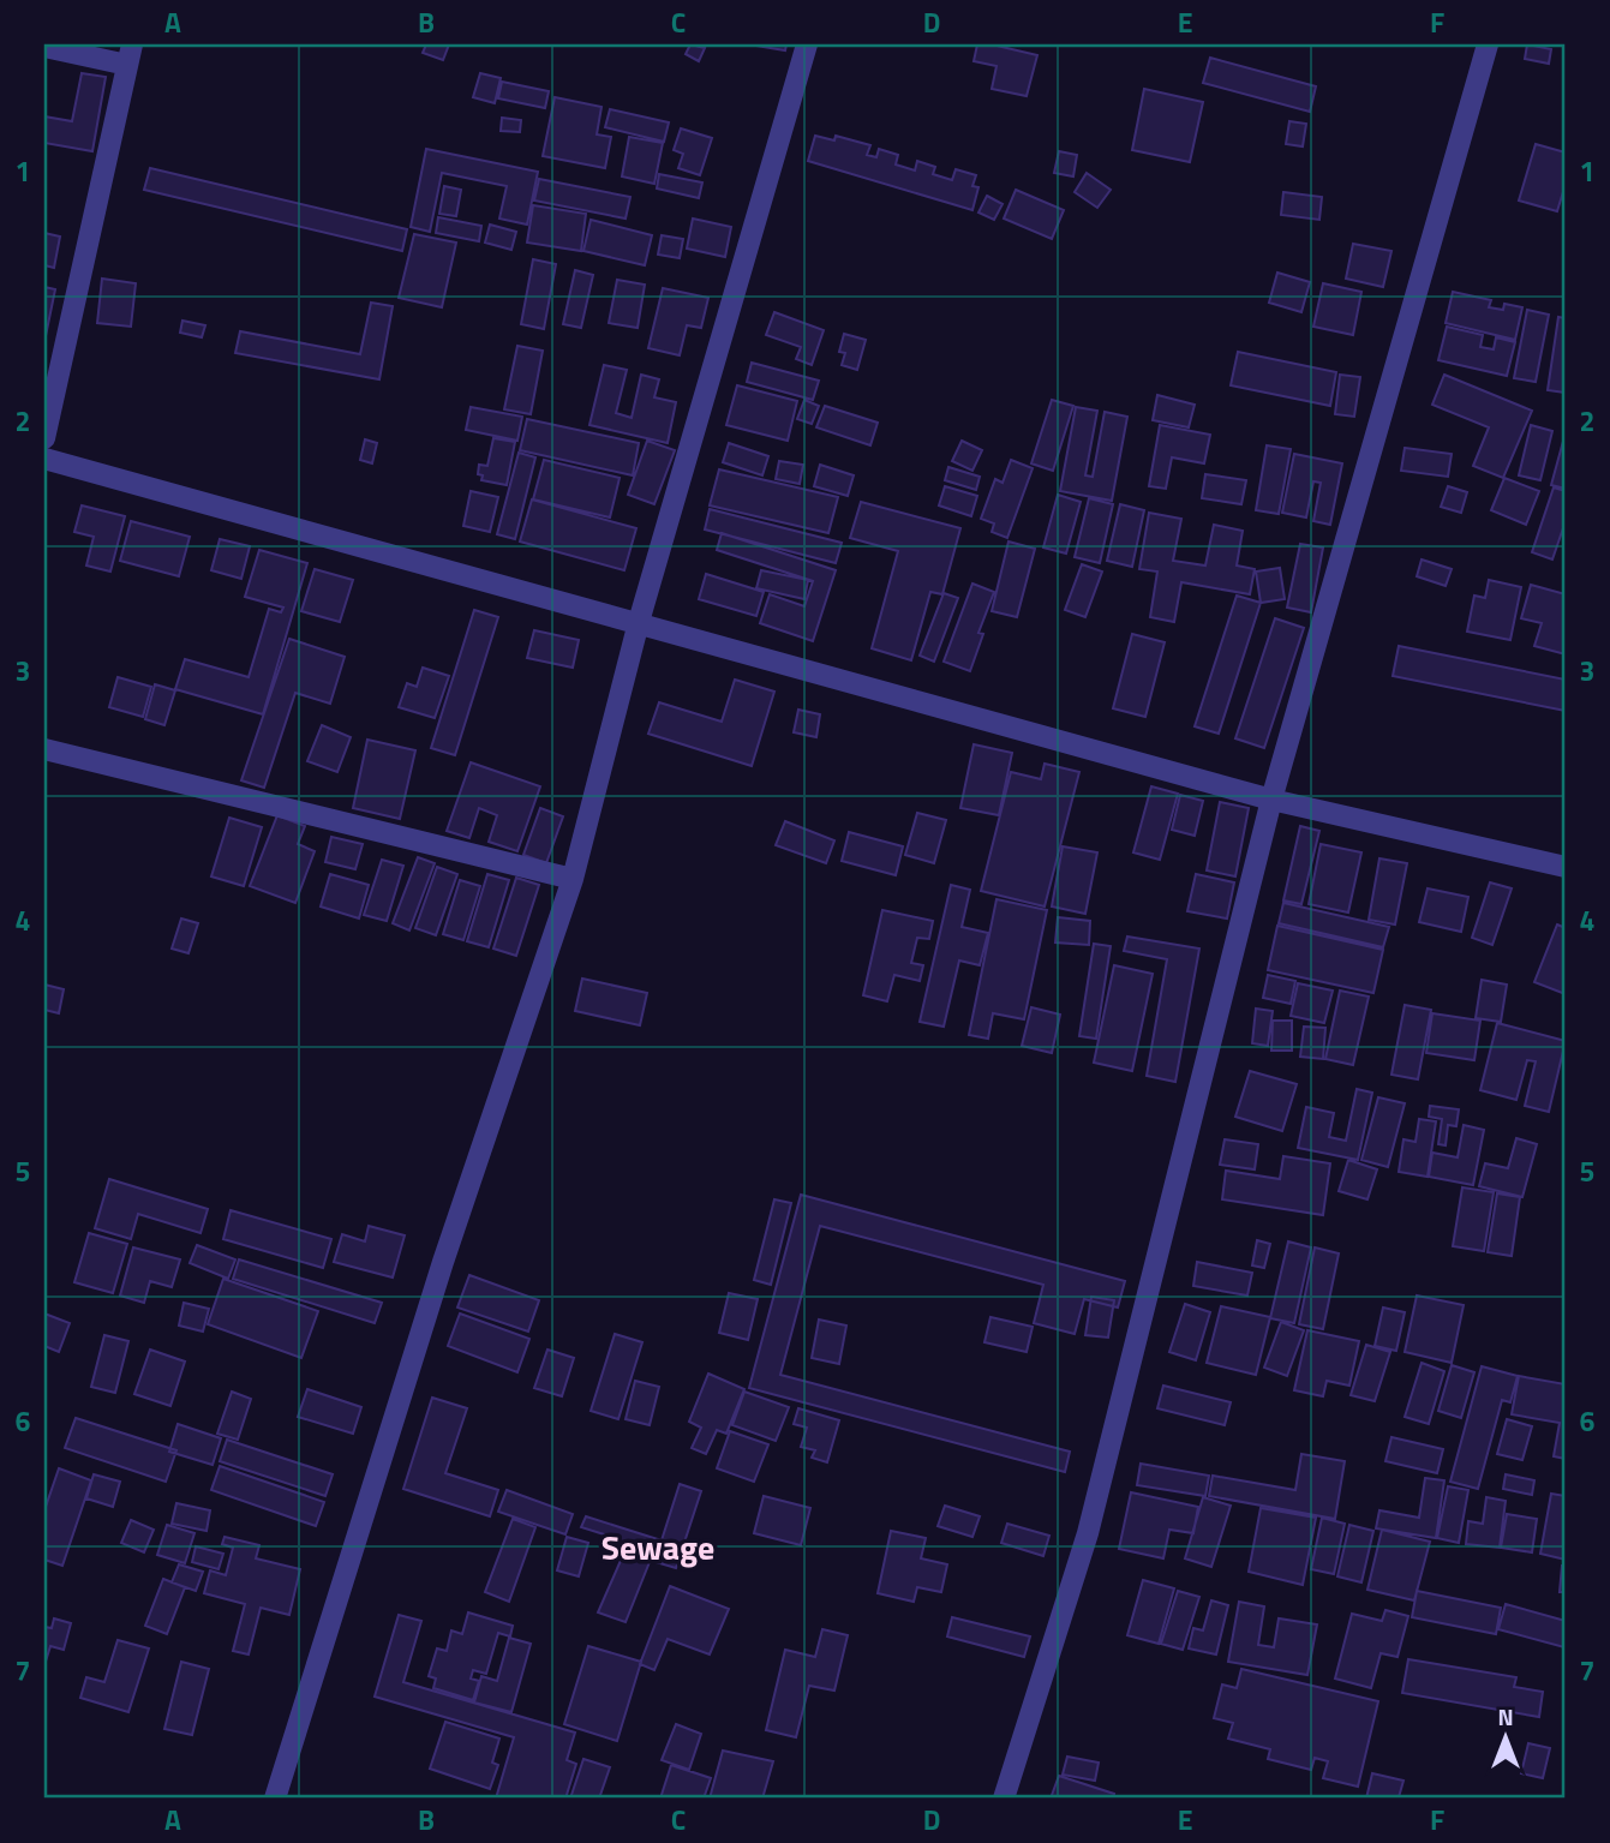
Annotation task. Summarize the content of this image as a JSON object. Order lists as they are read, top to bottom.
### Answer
{
  "districts": ["Sewage"],
  "north": "top",
  "grid": {
    "columns": [
      "A",
      "B",
      "C",
      "D",
      "E",
      "F"
    ],
    "rows": [
      "1",
      "2",
      "3",
      "4",
      "5",
      "6",
      "7"
    ]
  }
}
